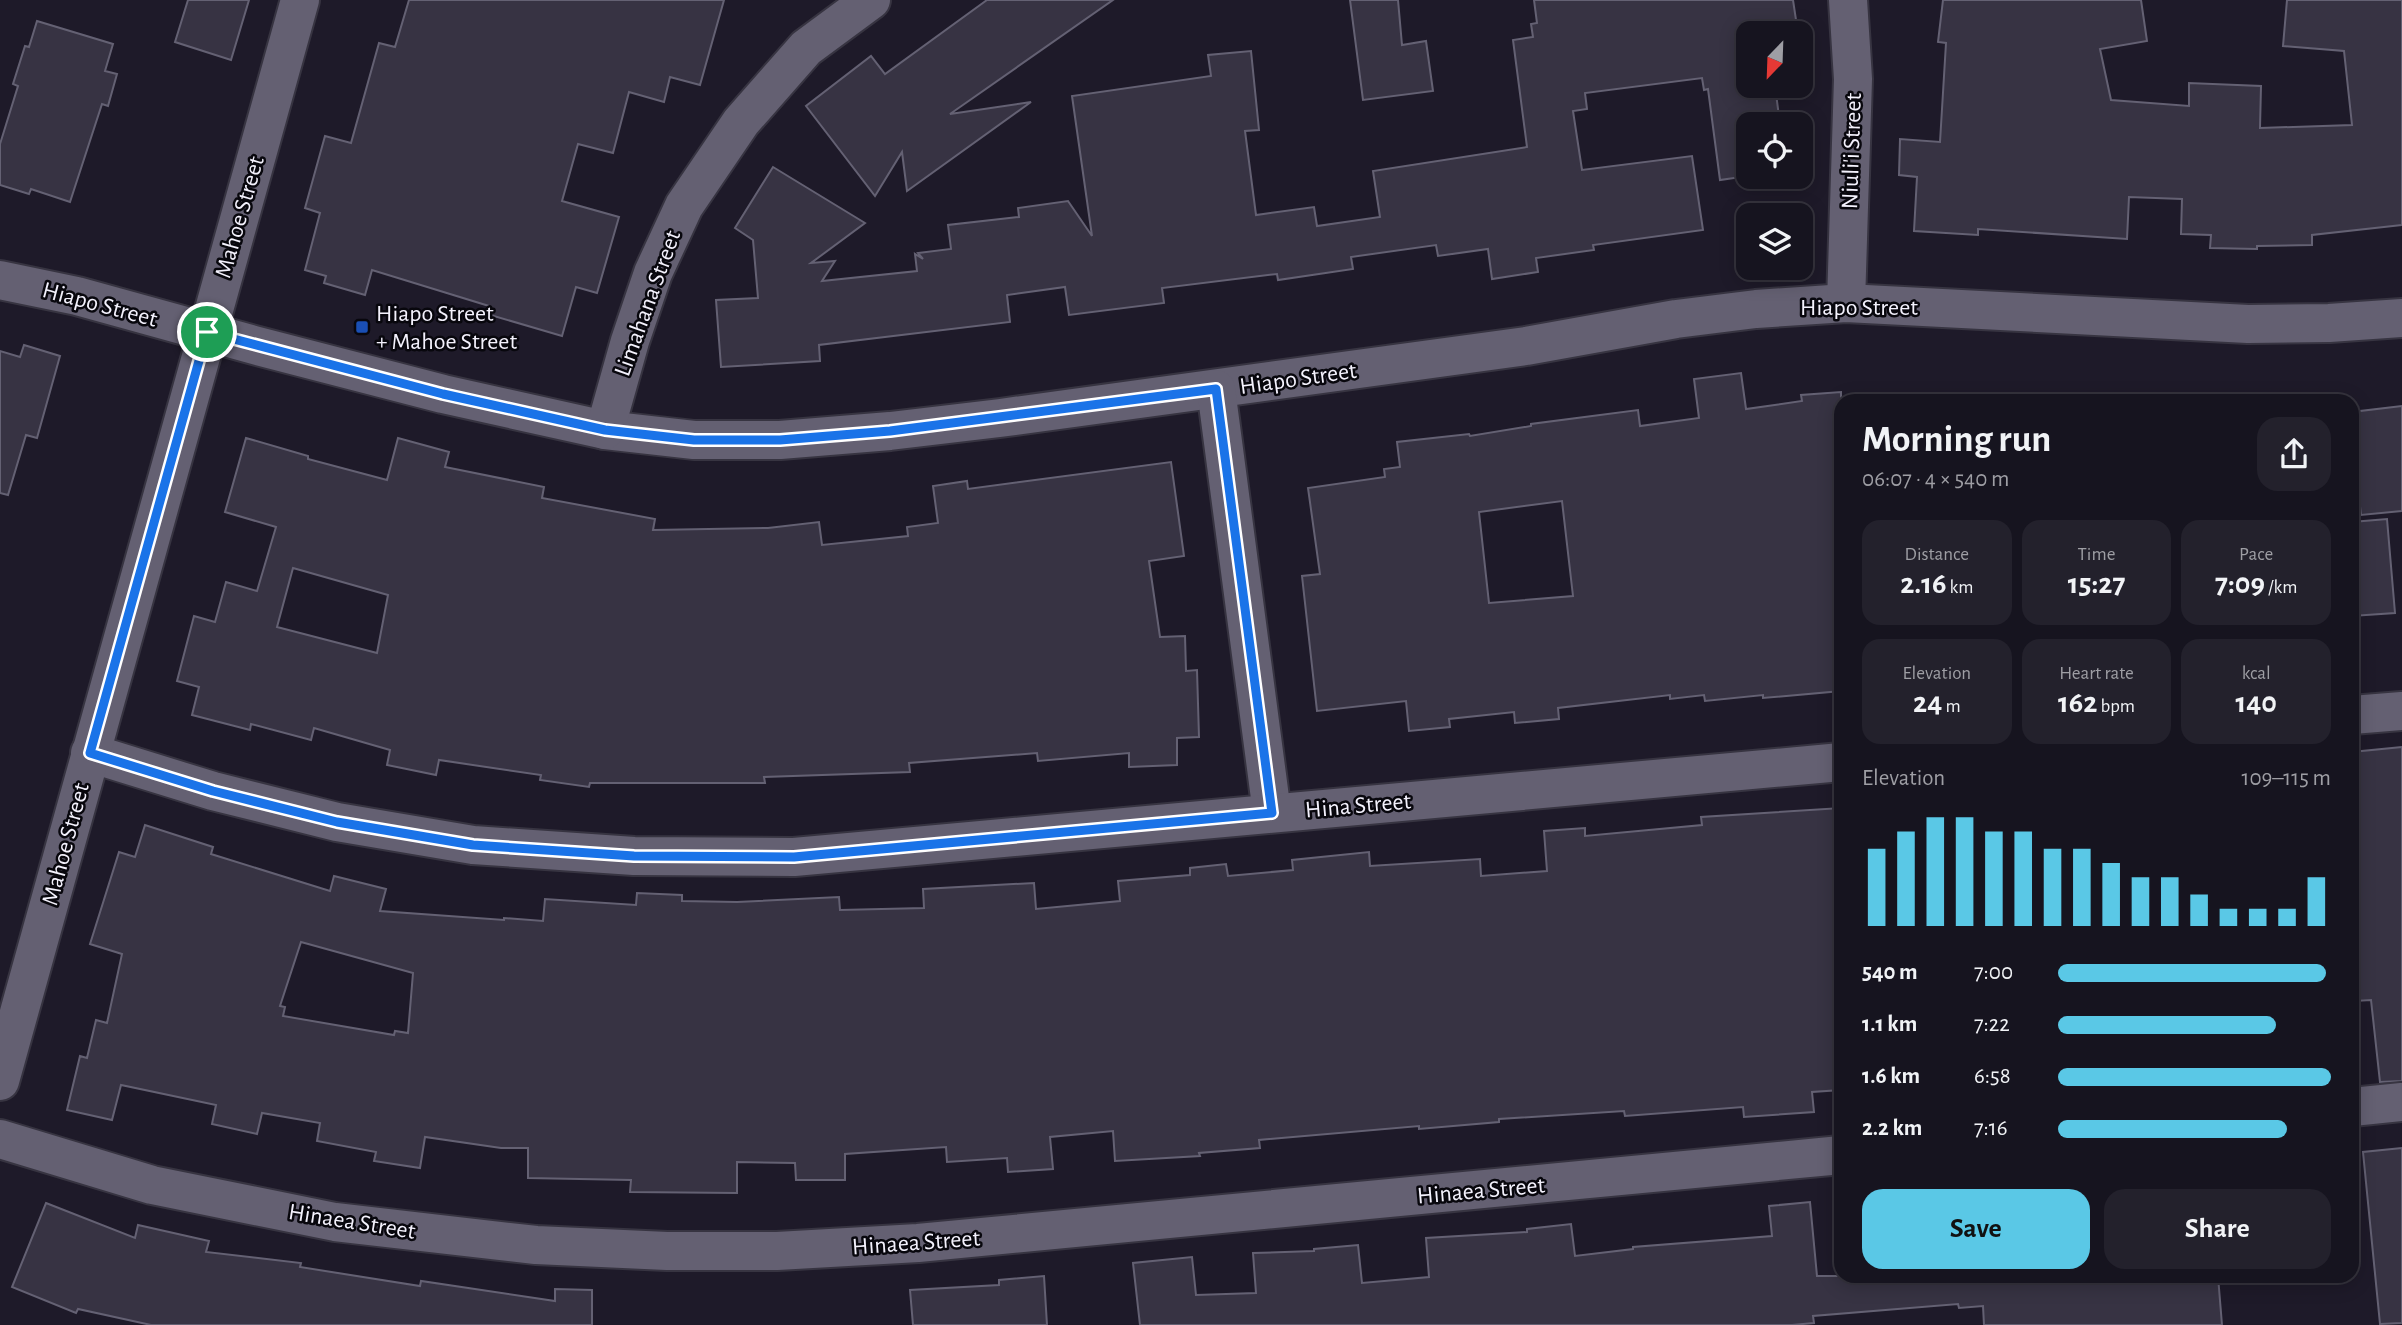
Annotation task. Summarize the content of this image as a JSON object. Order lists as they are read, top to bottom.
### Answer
{
  "streets": {
    "street": [
      "Niuli'i Street",
      "Mahoe Street",
      "Limahana Street",
      "Hiapo Street",
      "Hina Street",
      "Hinaea Street"
    ]
  },
  "crossings": [
    ["Niuli'i Street", "Hiapo Street"],
    ["Mahoe Street", "Hiapo Street"],
    ["Mahoe Street", "Hina Street"],
    ["Limahana Street", "Hiapo Street"]
  ],
  "places": {
    "transit": ["Hiapo Street + Mahoe Street"]
  },
  "north": "bottom left",
  "page": {
    "heading": ["Morning run", "06:07 · 4 × 540 m"],
    "stats": [
      ["Distance", "2.16 km"],
      ["Time", "15:27"],
      ["Pace", "7:09 /km"],
      ["Elevation", "24 m"],
      ["Heart rate", "162 bpm"],
      ["kcal", "140"]
    ],
    "chart": ["Elevation", "109–115 m"],
    "list": [
      {
        "name": "540 m",
        "note": "7:00"
      },
      {
        "name": "1.1 km",
        "note": "7:22"
      },
      {
        "name": "1.6 km",
        "note": "6:58"
      },
      {
        "name": "2.2 km",
        "note": "7:16"
      }
    ],
    "buttons": ["Save", "Share"]
  }
}
